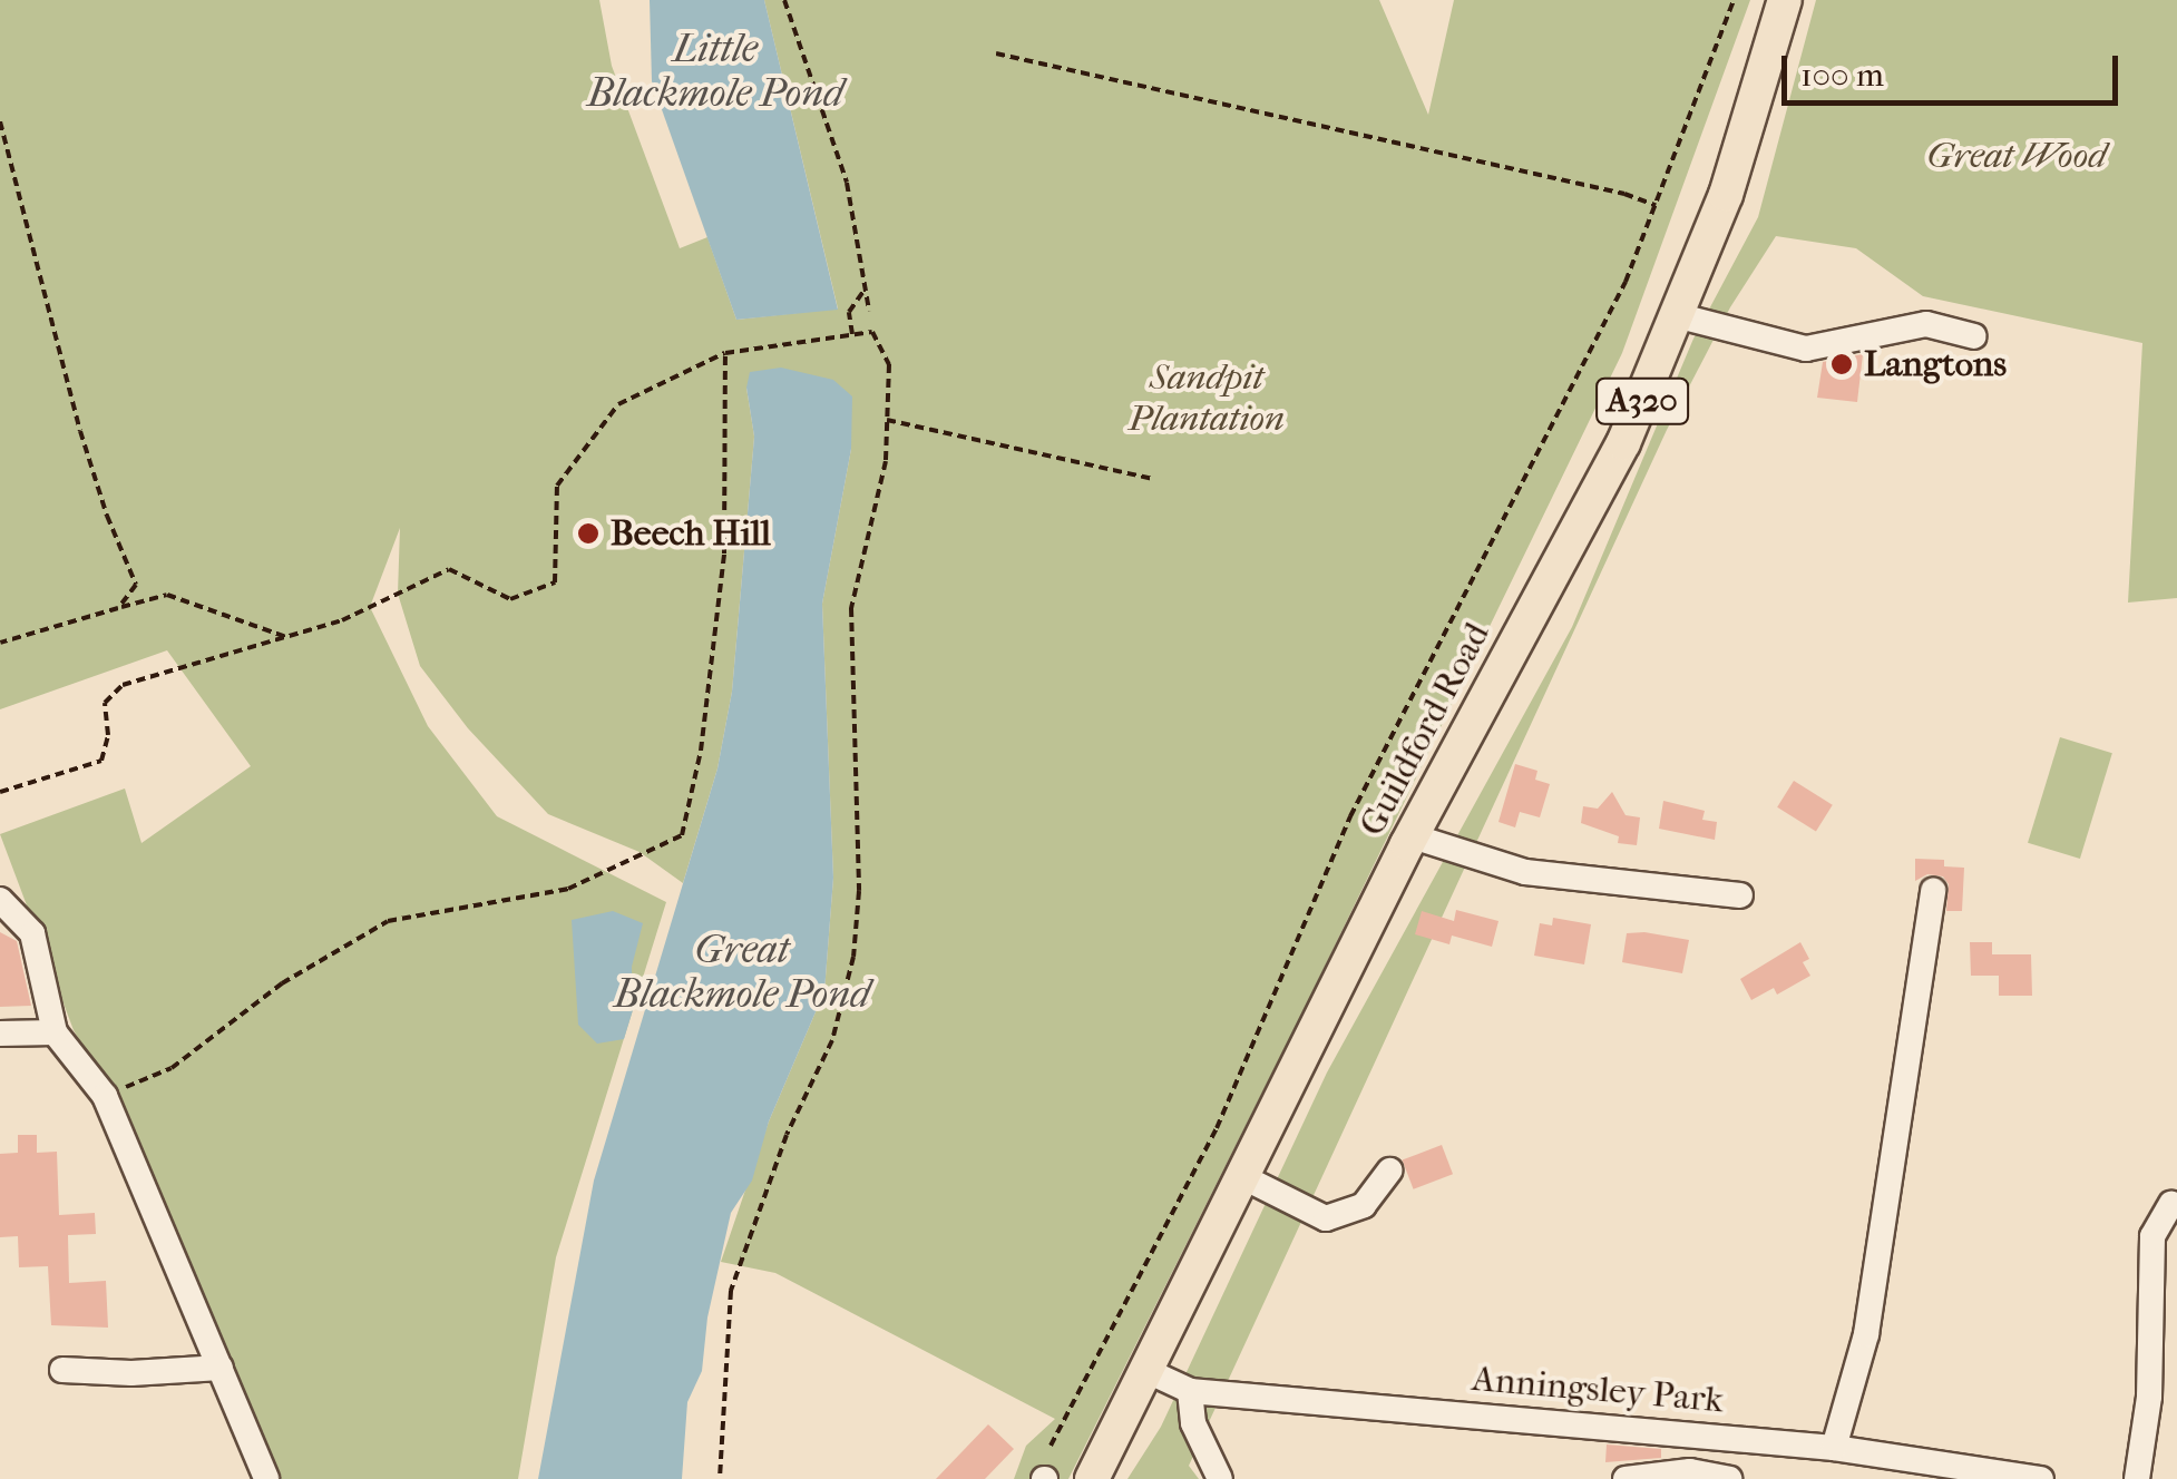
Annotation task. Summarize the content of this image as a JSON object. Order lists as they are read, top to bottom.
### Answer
{
  "streets": {
    "main road": ["A320", "Guildford Road"],
    "street": ["Anningsley Park"]
  },
  "crossings": [
    ["Guildford Road", "Anningsley Park"]
  ],
  "water": ["Little Blackmole Pond", "Great Blackmole Pond"],
  "parks": ["Great Wood", "Sandpit Plantation"],
  "places": ["Langtons", "Beech Hill"],
  "scale_bar": "100 m"
}
